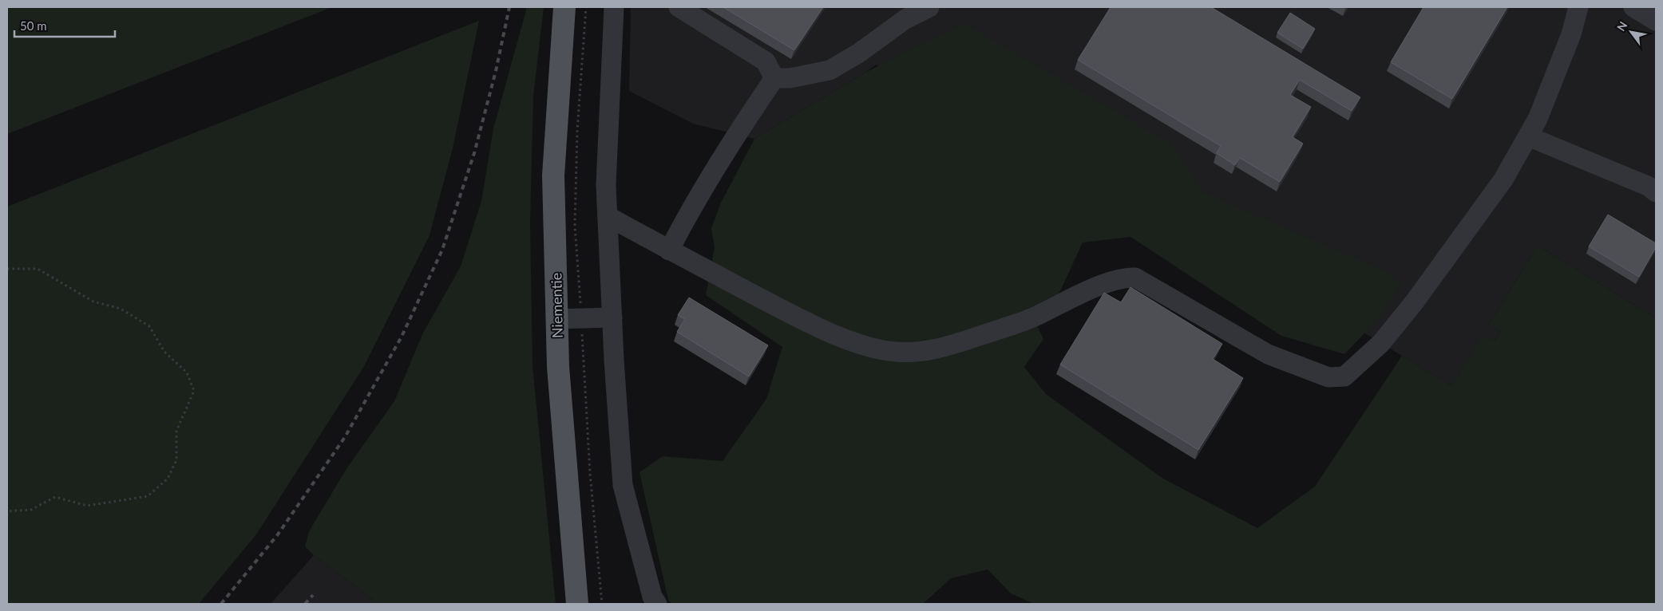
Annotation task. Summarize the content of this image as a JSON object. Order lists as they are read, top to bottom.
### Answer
{
  "streets": {
    "main road": ["Niementie"]
  },
  "scale_bar": "50 m",
  "north": "top left"
}
